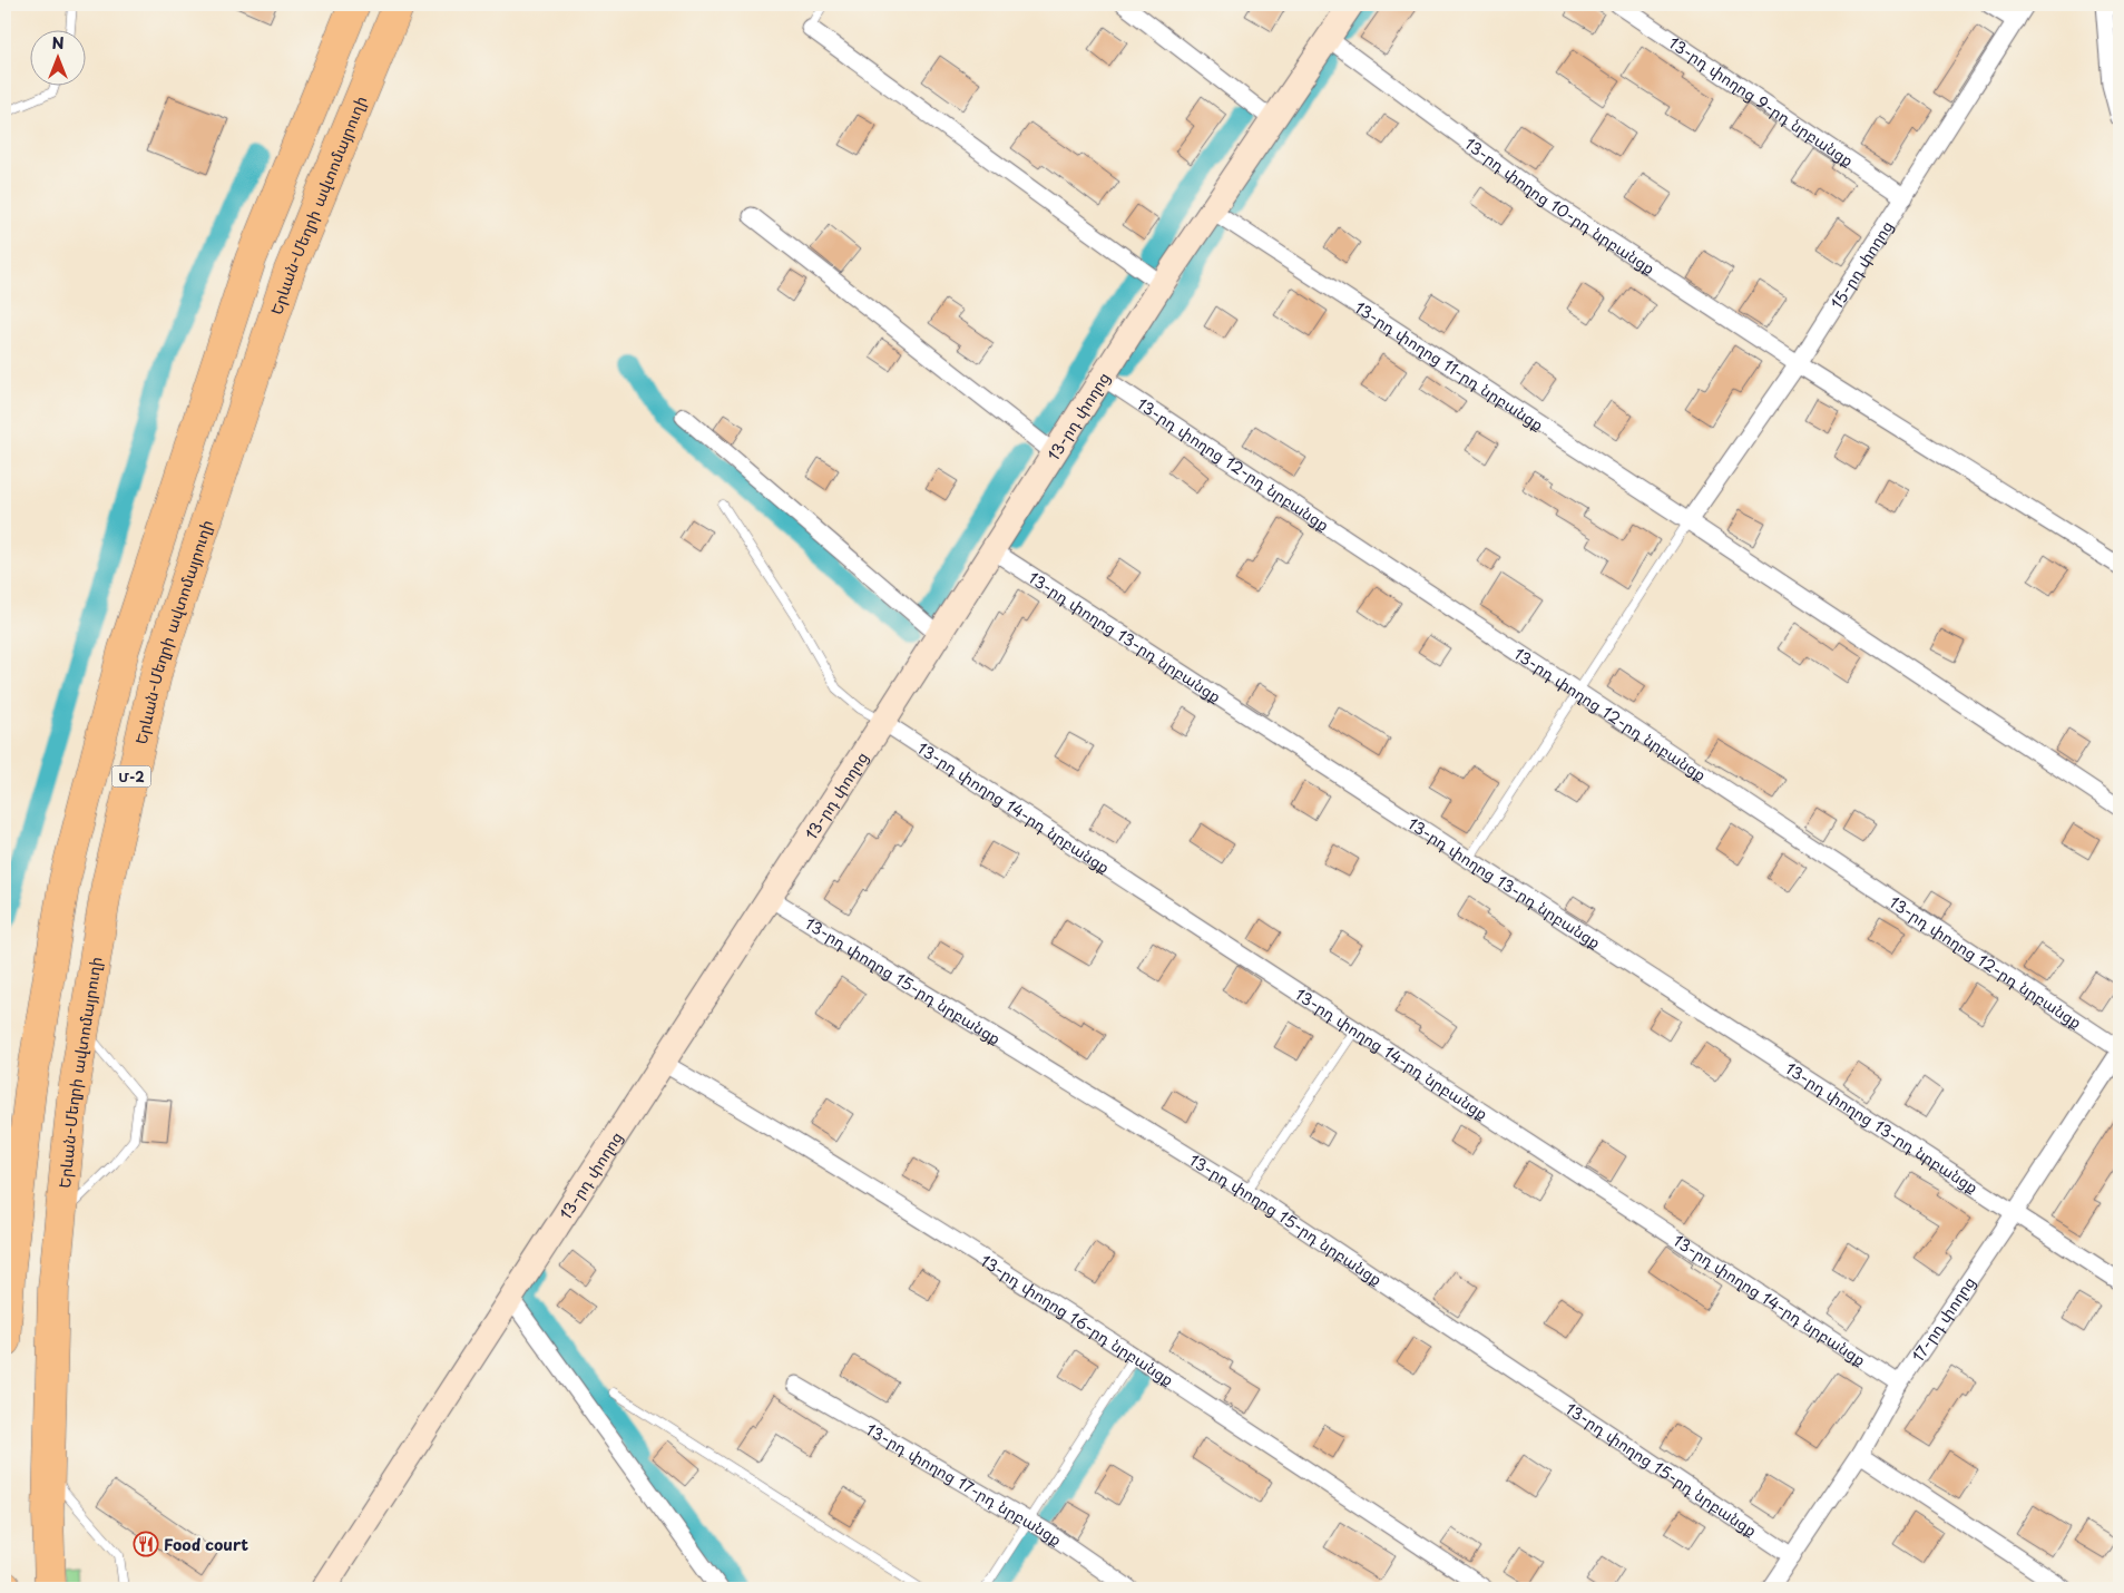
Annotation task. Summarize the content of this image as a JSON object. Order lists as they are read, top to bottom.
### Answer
{
  "streets": {
    "highway": ["Երևան-Մեղրի ավտոմայրուղի", "Մ-2"],
    "street": [
      "13-րդ փողոց 9-րդ նրբանցք",
      "13-րդ փողոց 10-րդ նրբանցք",
      "15-րդ փողոց",
      "13-րդ փողոց 11-րդ նրբանցք",
      "13-րդ փողոց",
      "13-րդ փողոց 12-րդ նրբանցք",
      "13-րդ փողոց 13-րդ նրբանցք",
      "13-րդ փողոց 14-րդ նրբանցք",
      "13-րդ փողոց 15-րդ նրբանցք",
      "13-րդ փողոց 16-րդ նրբանցք",
      "17-րդ փողոց",
      "13-րդ փողոց 17-րդ նրբանցք"
    ]
  },
  "crossings": [
    ["13-րդ փողոց 9-րդ նրբանցք", "15-րդ փողոց"],
    ["13-րդ փողոց 10-րդ նրբանցք", "15-րդ փողոց"],
    ["13-րդ փողոց 10-րդ նրբանցք", "13-րդ փողոց"],
    ["15-րդ փողոց", "13-րդ փողոց 11-րդ նրբանցք"],
    ["13-րդ փողոց 11-րդ նրբանցք", "13-րդ փողոց"],
    ["13-րդ փողոց", "13-րդ փողոց 12-րդ նրբանցք"],
    ["13-րդ փողոց", "13-րդ փողոց 13-րդ նրբանցք"],
    ["13-րդ փողոց", "13-րդ փողոց 14-րդ նրբանցք"],
    ["13-րդ փողոց", "13-րդ փողոց 15-րդ նրբանցք"],
    ["13-րդ փողոց", "13-րդ փողոց 16-րդ նրբանցք"],
    ["13-րդ փողոց 12-րդ նրբանցք", "17-րդ փողոց"],
    ["13-րդ փողոց 13-րդ նրբանցք", "17-րդ փողոց"],
    ["13-րդ փողոց 14-րդ նրբանցք", "17-րդ փողոց"],
    ["13-րդ փողոց 15-րդ նրբանցք", "17-րդ փողոց"]
  ],
  "places": {
    "restaurant": ["Food court"]
  },
  "north": "top"
}
